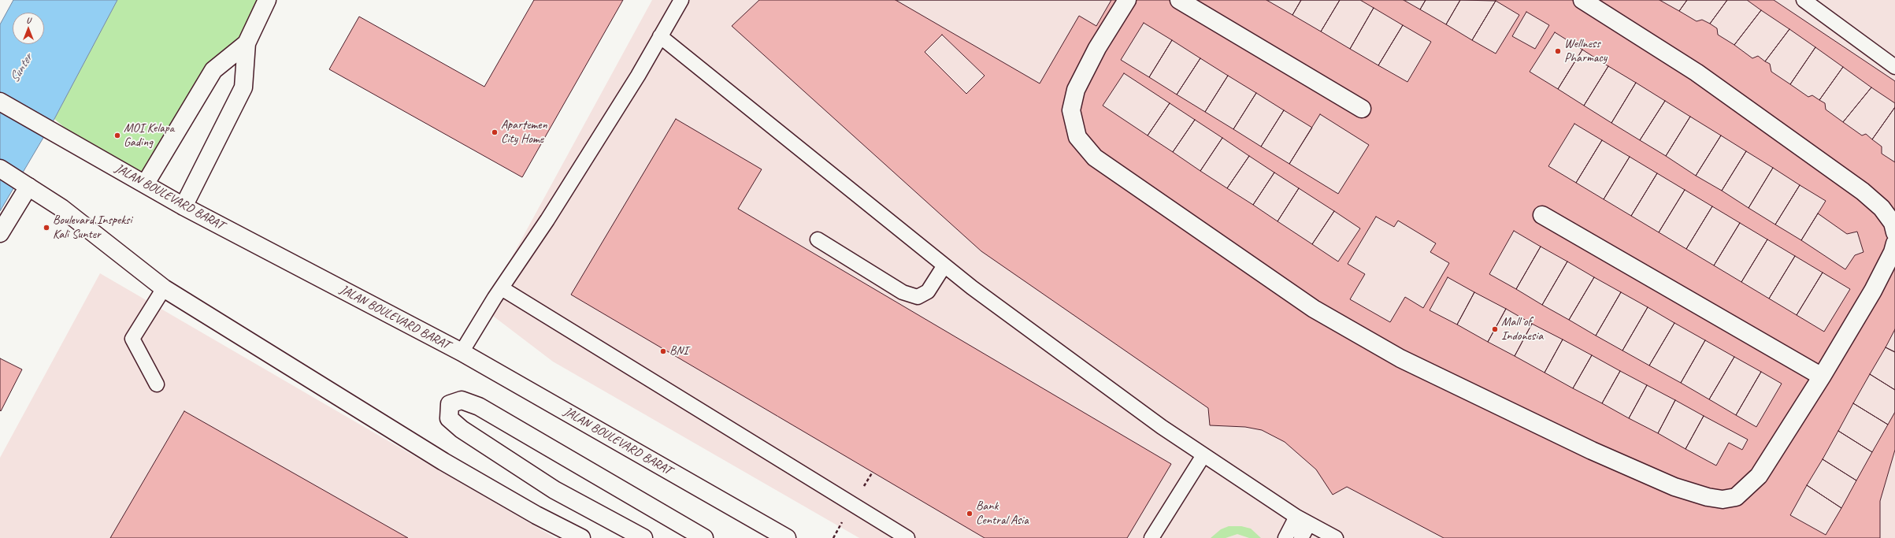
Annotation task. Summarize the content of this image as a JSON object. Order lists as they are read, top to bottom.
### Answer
{
  "streets": {
    "street": ["JALAN BOULEVARD BARAT"]
  },
  "water": ["Sunter"],
  "places": [
    "Wellness Pharmacy",
    "Apartemen City Home",
    "MOI Kelapa Gading",
    "Boulevard Inspeksi Kali Sunter",
    "Mall of Indonesia",
    "BNI",
    "Bank Central Asia"
  ],
  "north": "top"
}
